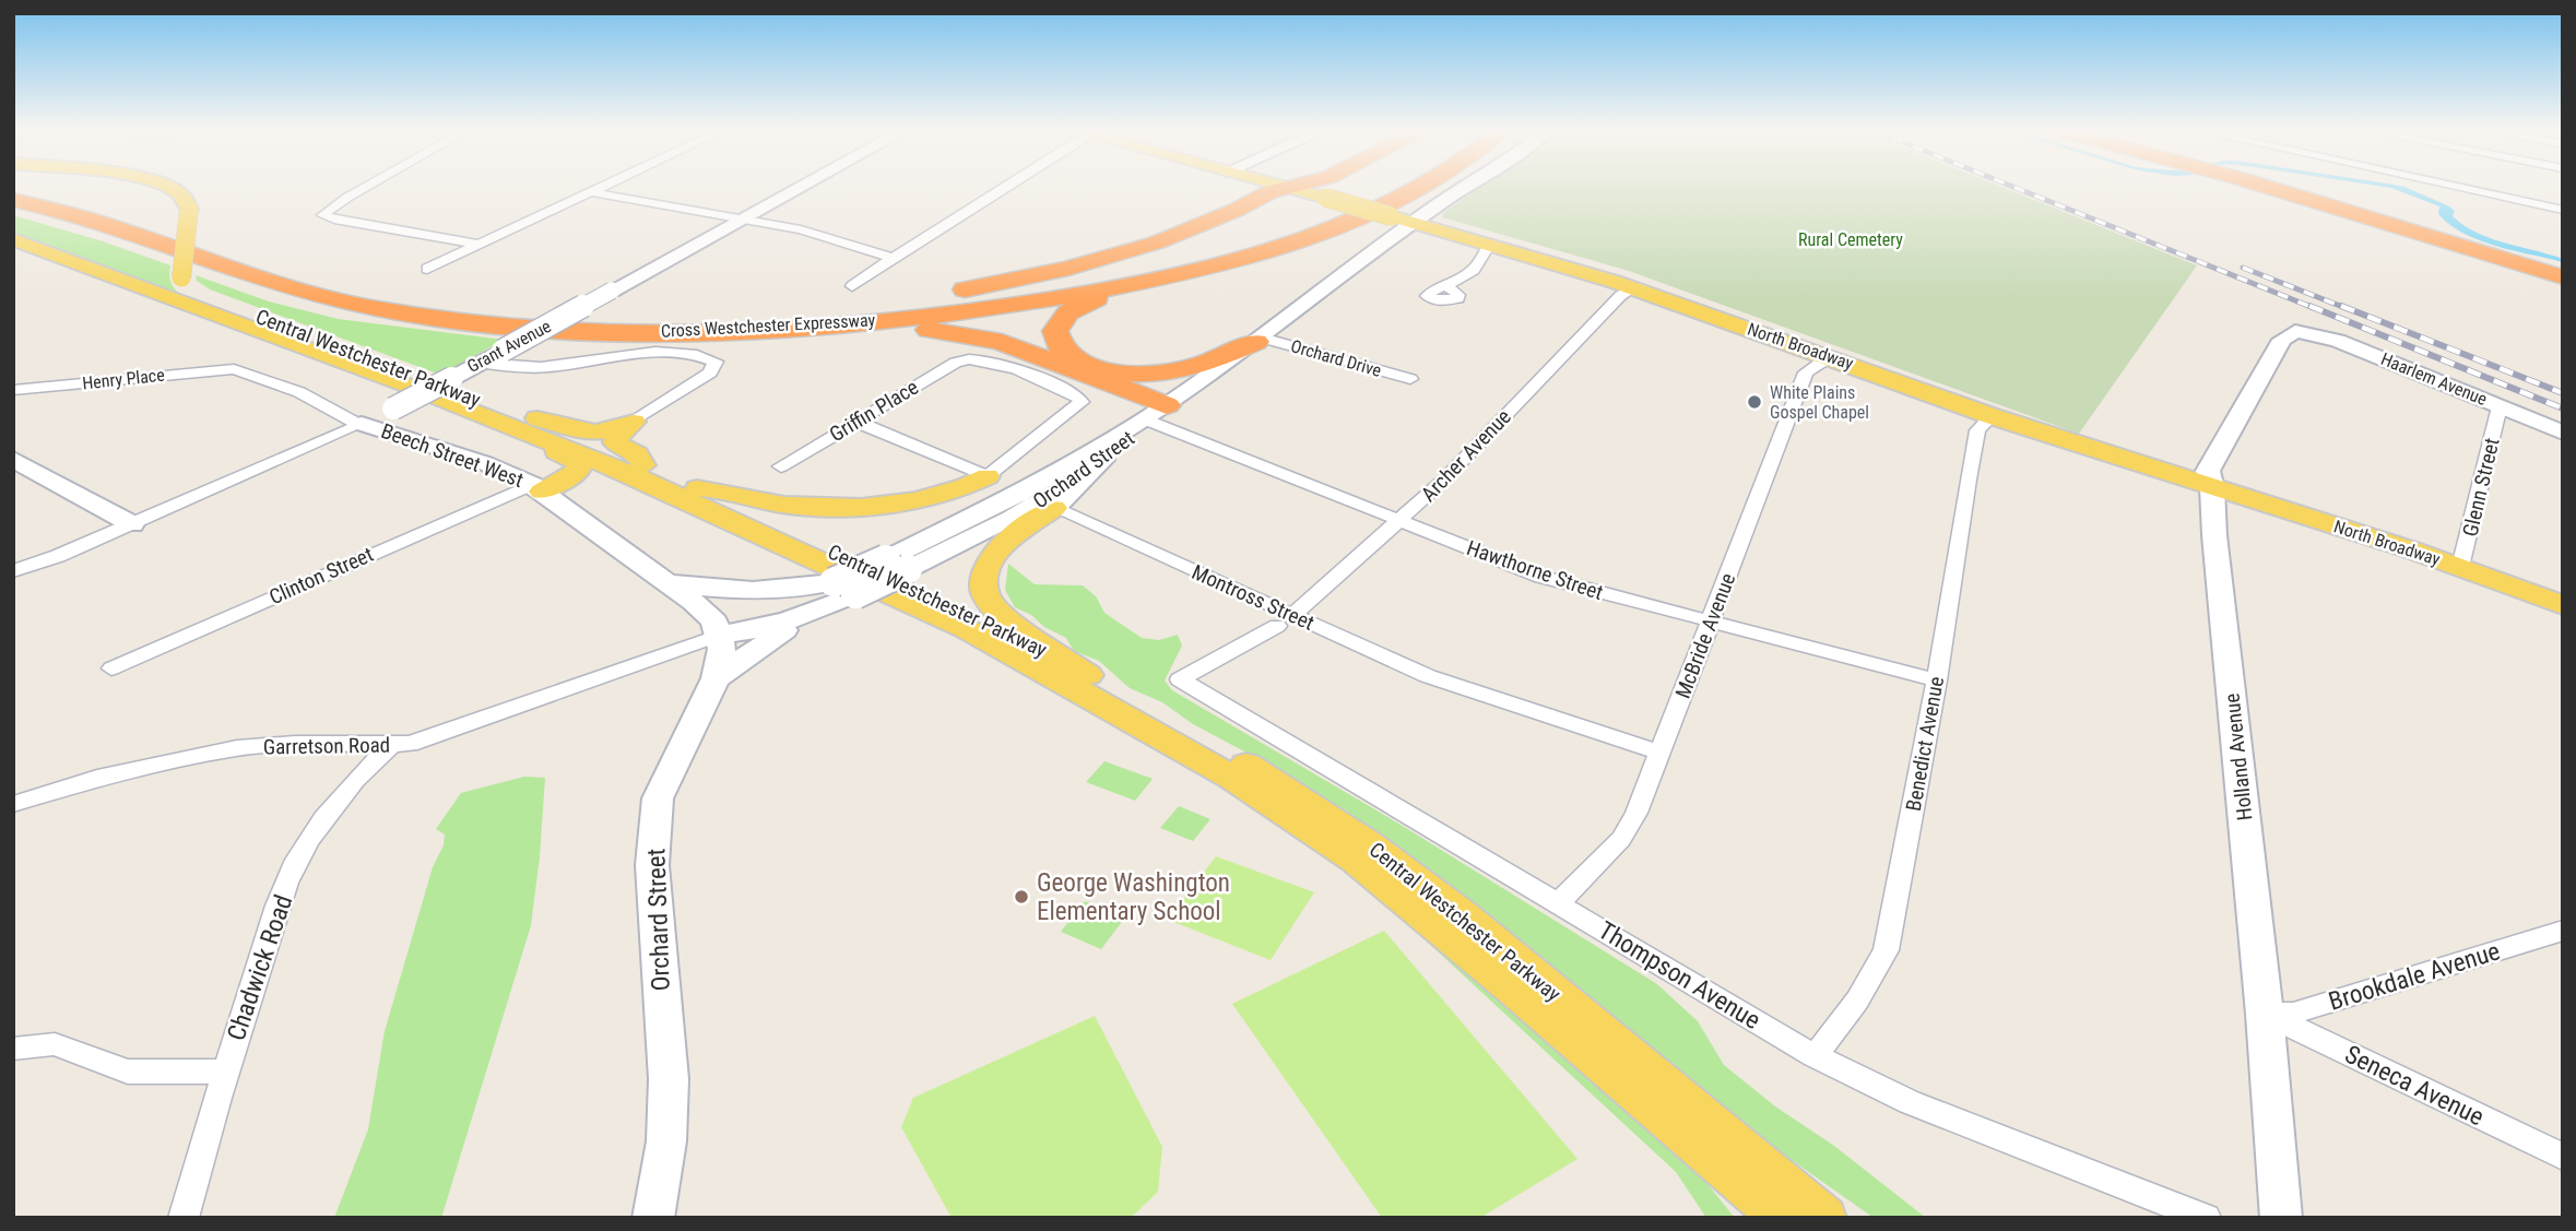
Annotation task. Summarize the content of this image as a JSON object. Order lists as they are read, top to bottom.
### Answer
{
  "streets": {
    "highway": ["Cross Westchester Expressway"],
    "main road": ["North Broadway", "Central Westchester Parkway"],
    "street": [
      "Grant Avenue",
      "Orchard Drive",
      "Henry Place",
      "Haarlem Avenue",
      "Griffin Place",
      "Beech Street West",
      "Archer Avenue",
      "Orchard Street",
      "Glenn Street",
      "Hawthorne Street",
      "Clinton Street",
      "Montross Street",
      "McBride Avenue",
      "Benedict Avenue",
      "Garretson Road",
      "Holland Avenue",
      "Chadwick Road",
      "Thompson Avenue",
      "Brookdale Avenue",
      "Seneca Avenue"
    ]
  },
  "crossings": [
    ["Grant Avenue", "Beech Street West"],
    ["North Broadway", "Archer Avenue"],
    ["North Broadway", "Orchard Street"],
    ["North Broadway", "Glenn Street"],
    ["North Broadway", "McBride Avenue"],
    ["North Broadway", "Benedict Avenue"],
    ["North Broadway", "Holland Avenue"],
    ["Orchard Drive", "Orchard Street"],
    ["Henry Place", "Beech Street West"],
    ["Haarlem Avenue", "Glenn Street"],
    ["Haarlem Avenue", "Holland Avenue"],
    ["Griffin Place", "Montross Street"],
    ["Beech Street West", "Orchard Street"],
    ["Beech Street West", "Clinton Street"],
    ["Beech Street West", "Garretson Road"],
    ["Archer Avenue", "Hawthorne Street"],
    ["Archer Avenue", "Montross Street"],
    ["Archer Avenue", "Thompson Avenue"],
    ["Orchard Street", "Hawthorne Street"],
    ["Orchard Street", "Montross Street"],
    ["Orchard Street", "Garretson Road"],
    ["Hawthorne Street", "McBride Avenue"],
    ["Hawthorne Street", "Benedict Avenue"],
    ["Montross Street", "McBride Avenue"],
    ["McBride Avenue", "Thompson Avenue"],
    ["Benedict Avenue", "Thompson Avenue"],
    ["Garretson Road", "Chadwick Road"],
    ["Holland Avenue", "Brookdale Avenue"],
    ["Holland Avenue", "Seneca Avenue"],
    ["Brookdale Avenue", "Seneca Avenue"]
  ],
  "parks": ["Rural Cemetery"],
  "places": ["White Plains Gospel Chapel", "George Washington Elementary School"]
}
